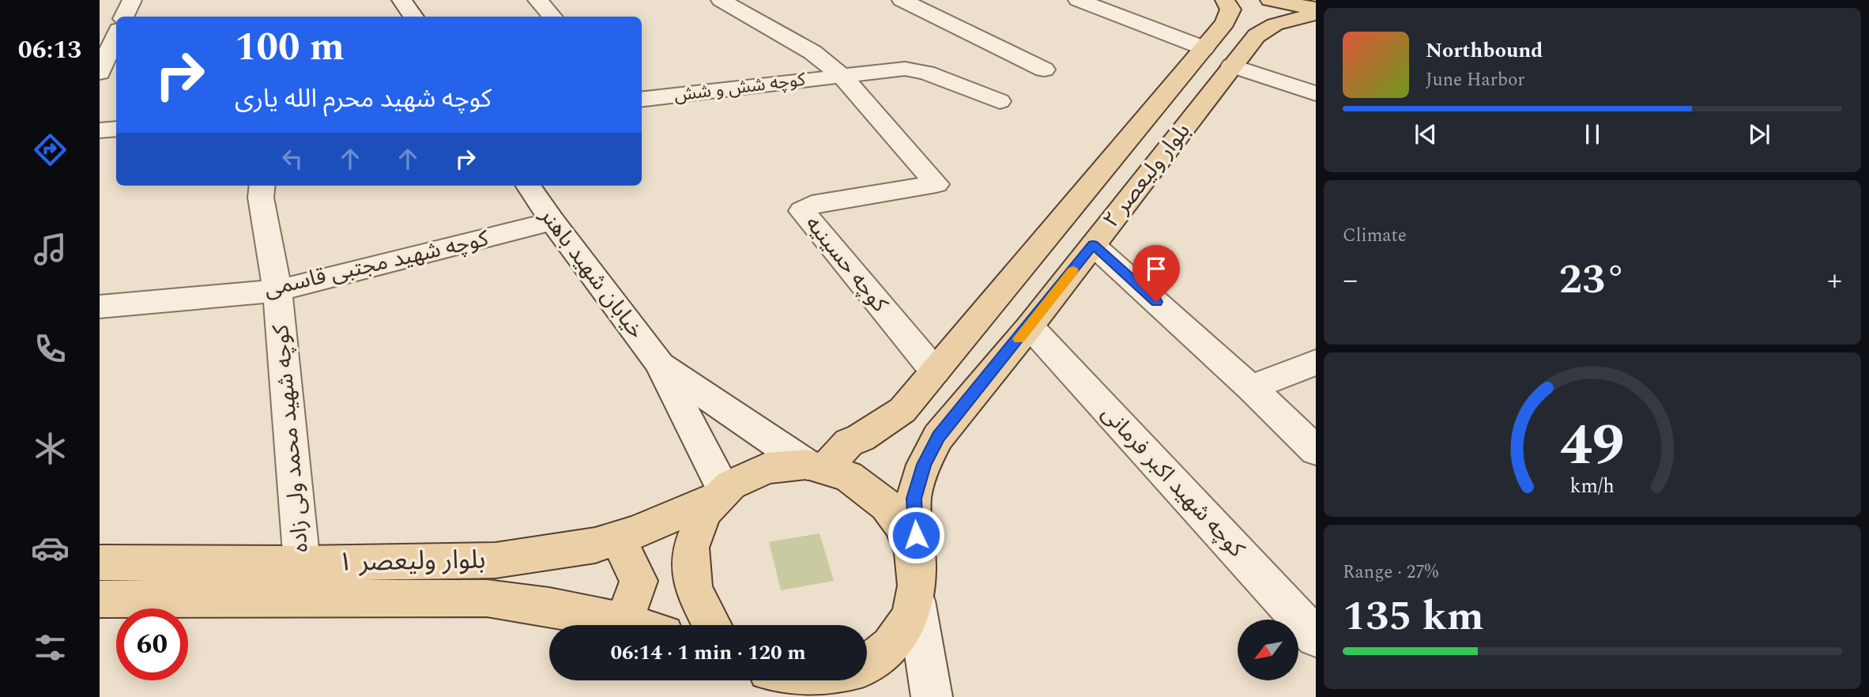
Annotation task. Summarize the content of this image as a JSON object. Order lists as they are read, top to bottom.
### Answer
{
  "streets": {
    "main road": ["بلوار ولیعصر ۲", "بلوار ولیعصر ۱"],
    "street": [
      "کوچه شش و شش",
      "کوچه شهید مجتبی قاسمی",
      "کوچه حسینیه",
      "خیابان شهید باهنر",
      "کوچه شهید محمد ولی زاده",
      "کوچه شهید اکبر فرمانی"
    ]
  },
  "crossings": [
    ["کوچه شش و شش", "کوچه حسینیه"],
    ["بلوار ولیعصر ۲", "کوچه حسینیه"],
    ["بلوار ولیعصر ۲", "خیابان شهید باهنر"],
    ["بلوار ولیعصر ۲", "کوچه شهید اکبر فرمانی"],
    ["بلوار ولیعصر ۲", "بلوار ولیعصر ۱"],
    ["کوچه شهید مجتبی قاسمی", "خیابان شهید باهنر"],
    ["کوچه شهید مجتبی قاسمی", "کوچه شهید محمد ولی زاده"],
    ["خیابان شهید باهنر", "بلوار ولیعصر ۱"],
    ["کوچه شهید محمد ولی زاده", "بلوار ولیعصر ۱"]
  ],
  "north": "bottom left",
  "page": {
    "tabs": "06:13",
    "turn": ["100 m", "کوچه شهید محرم الله یاری"],
    "song": ["Northbound", "June Harbor"],
    "tile": [
      "Climate",
      ["Range · 27%", "135 km"]
    ],
    "heat": ["−", "23°", "+"],
    "limit": "60",
    "trip": "06:14 · 1 min · 120 m",
    "gauge": ["49", "km/h"]
  }
}
